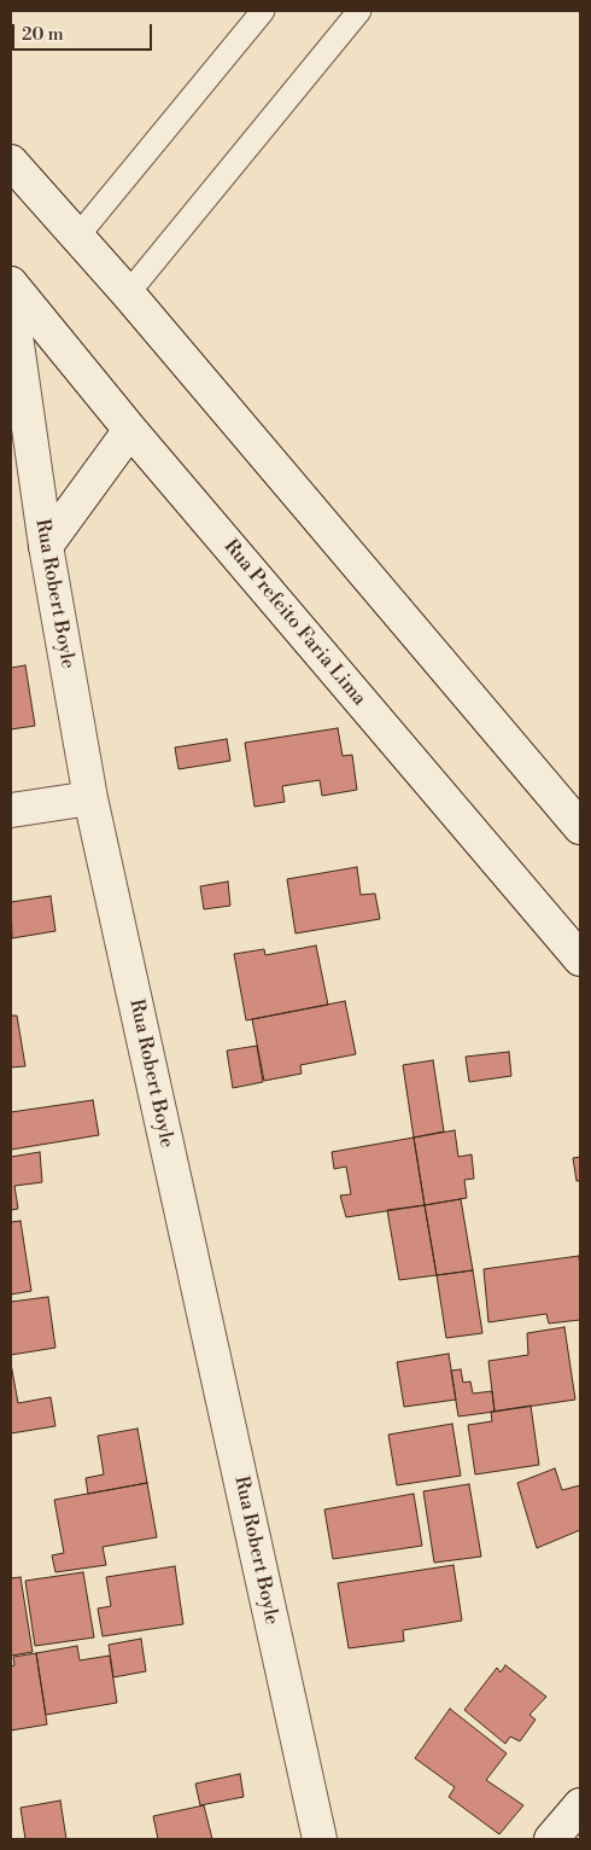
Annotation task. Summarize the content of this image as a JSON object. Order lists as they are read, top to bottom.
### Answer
{
  "streets": {
    "main road": ["Rua Robert Boyle", "Rua Prefeito Faria Lima"]
  },
  "scale_bar": "20 m"
}
